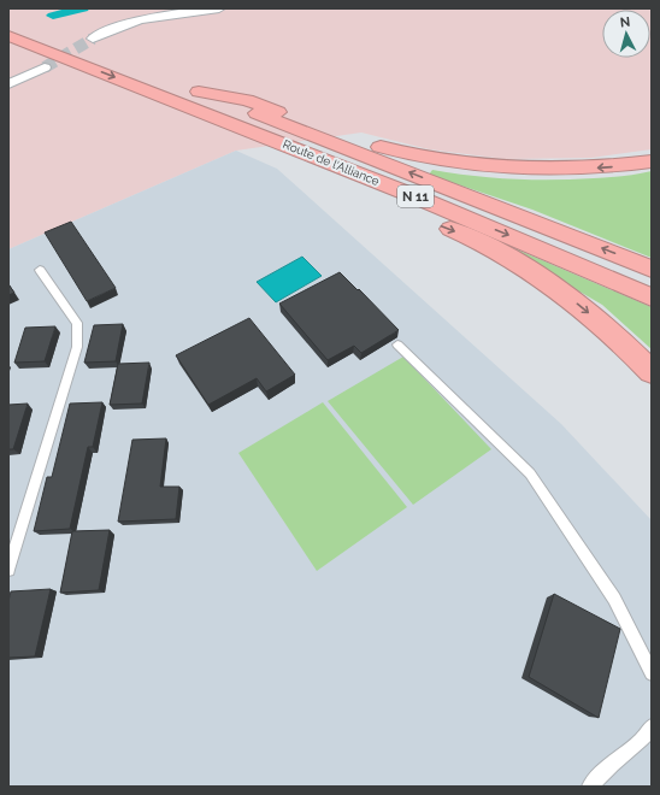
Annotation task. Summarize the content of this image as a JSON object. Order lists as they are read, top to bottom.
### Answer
{
  "streets": {
    "highway": ["Route de l'Alliance", "N 11"]
  },
  "north": "top"
}
